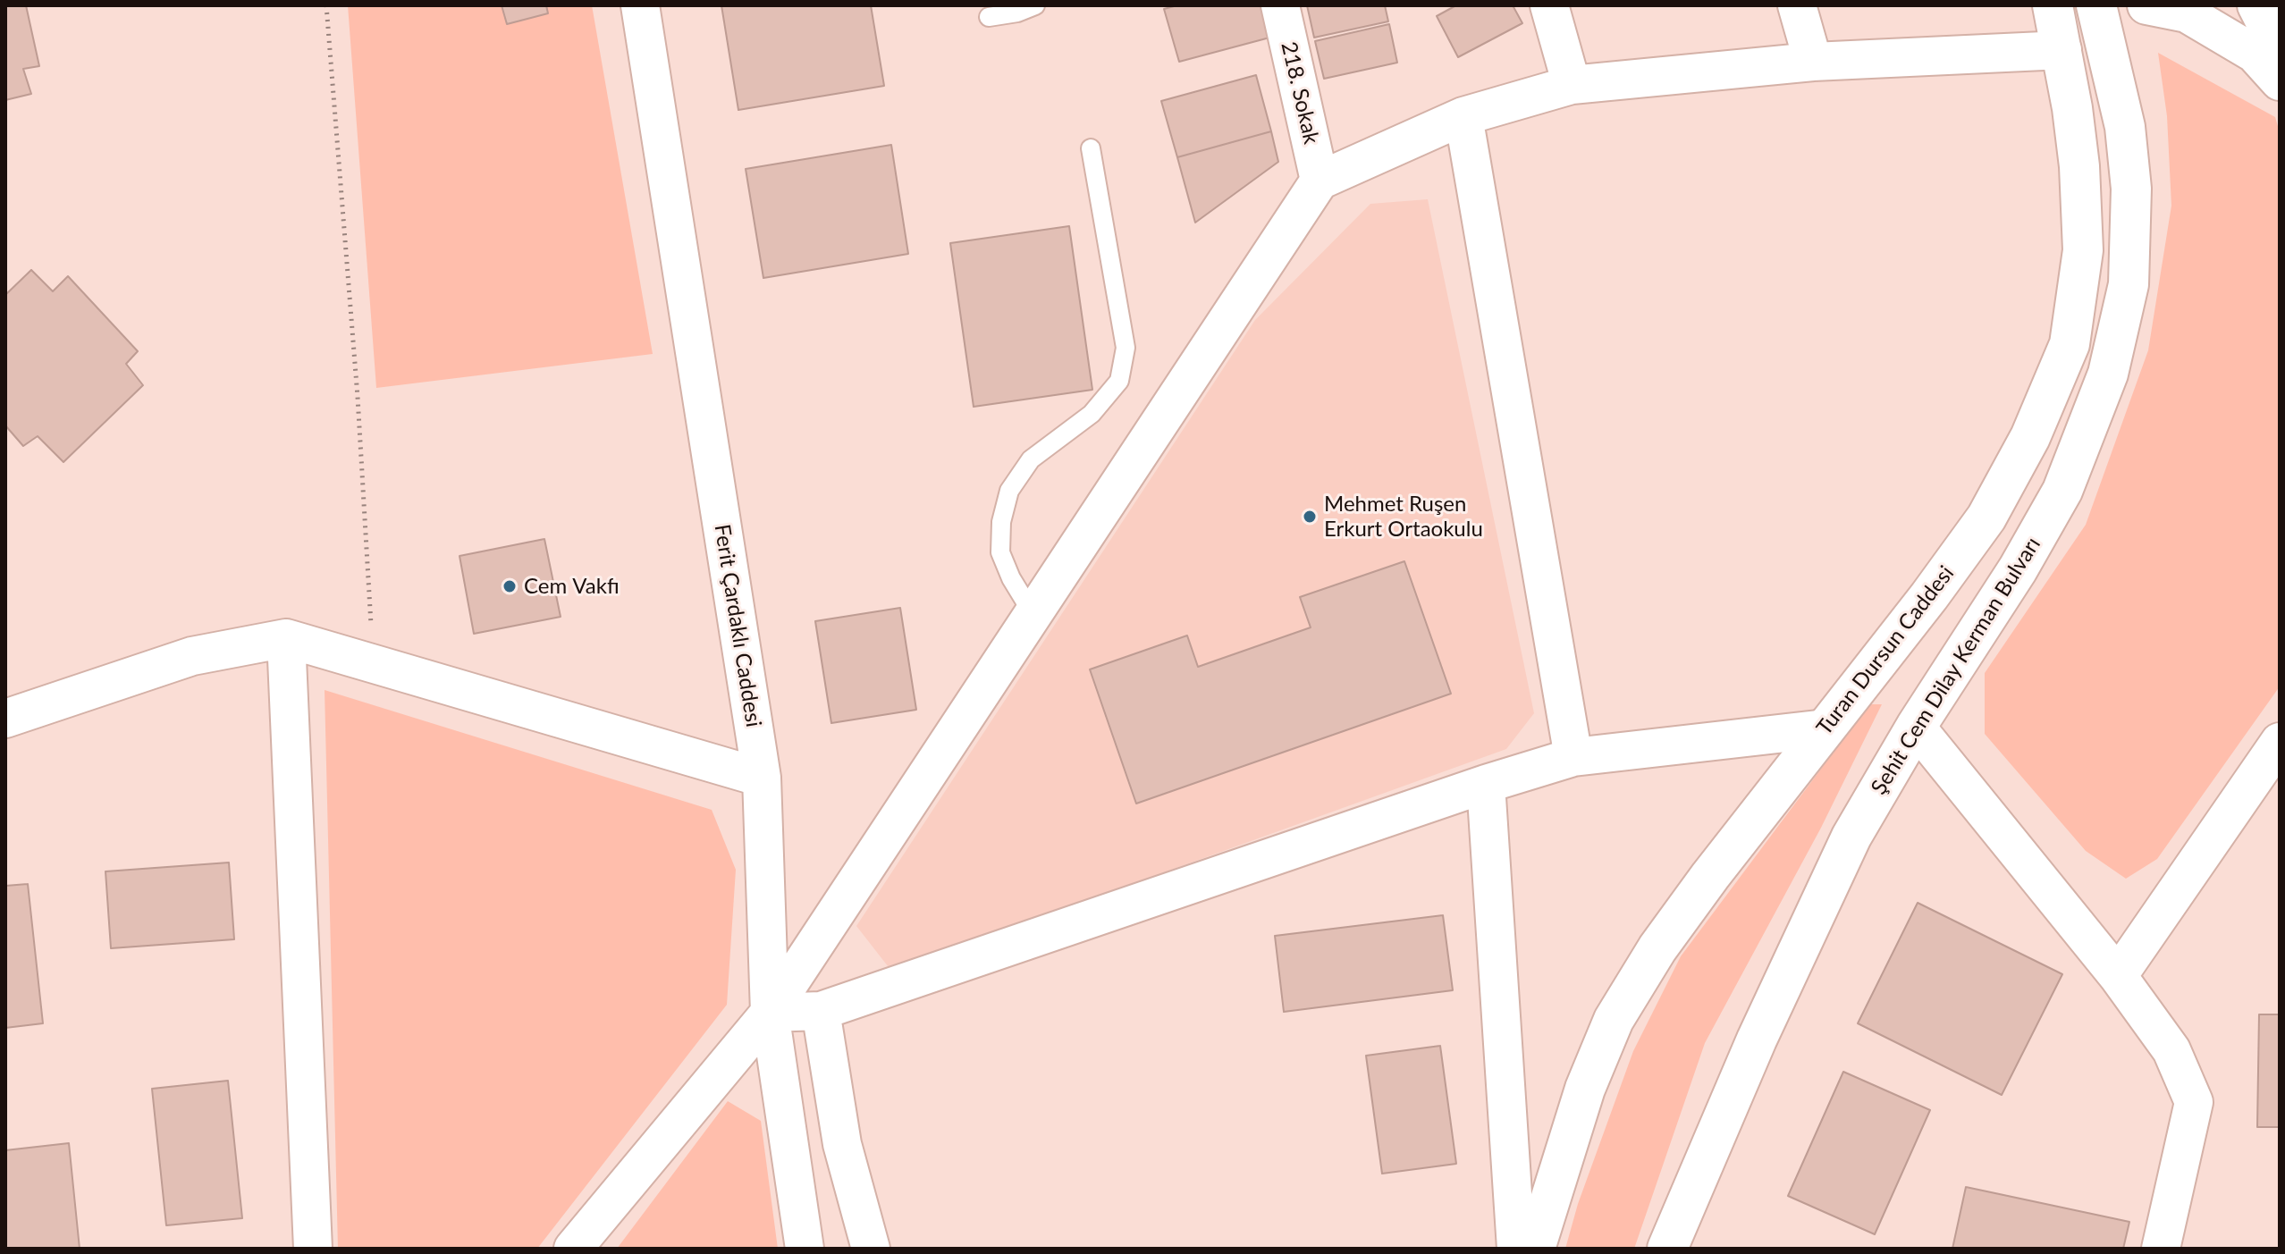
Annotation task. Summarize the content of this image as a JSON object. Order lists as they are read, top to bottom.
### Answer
{
  "streets": {
    "main road": ["Turan Dursun Caddesi", "Şehit Cem Dilay Kerman Bulvarı"],
    "street": ["218. Sokak", "Ferit Çardaklı Caddesi"]
  },
  "places": ["Mehmet Ruşen Erkurt Ortaokulu", "Cem Vakfı"]
}
